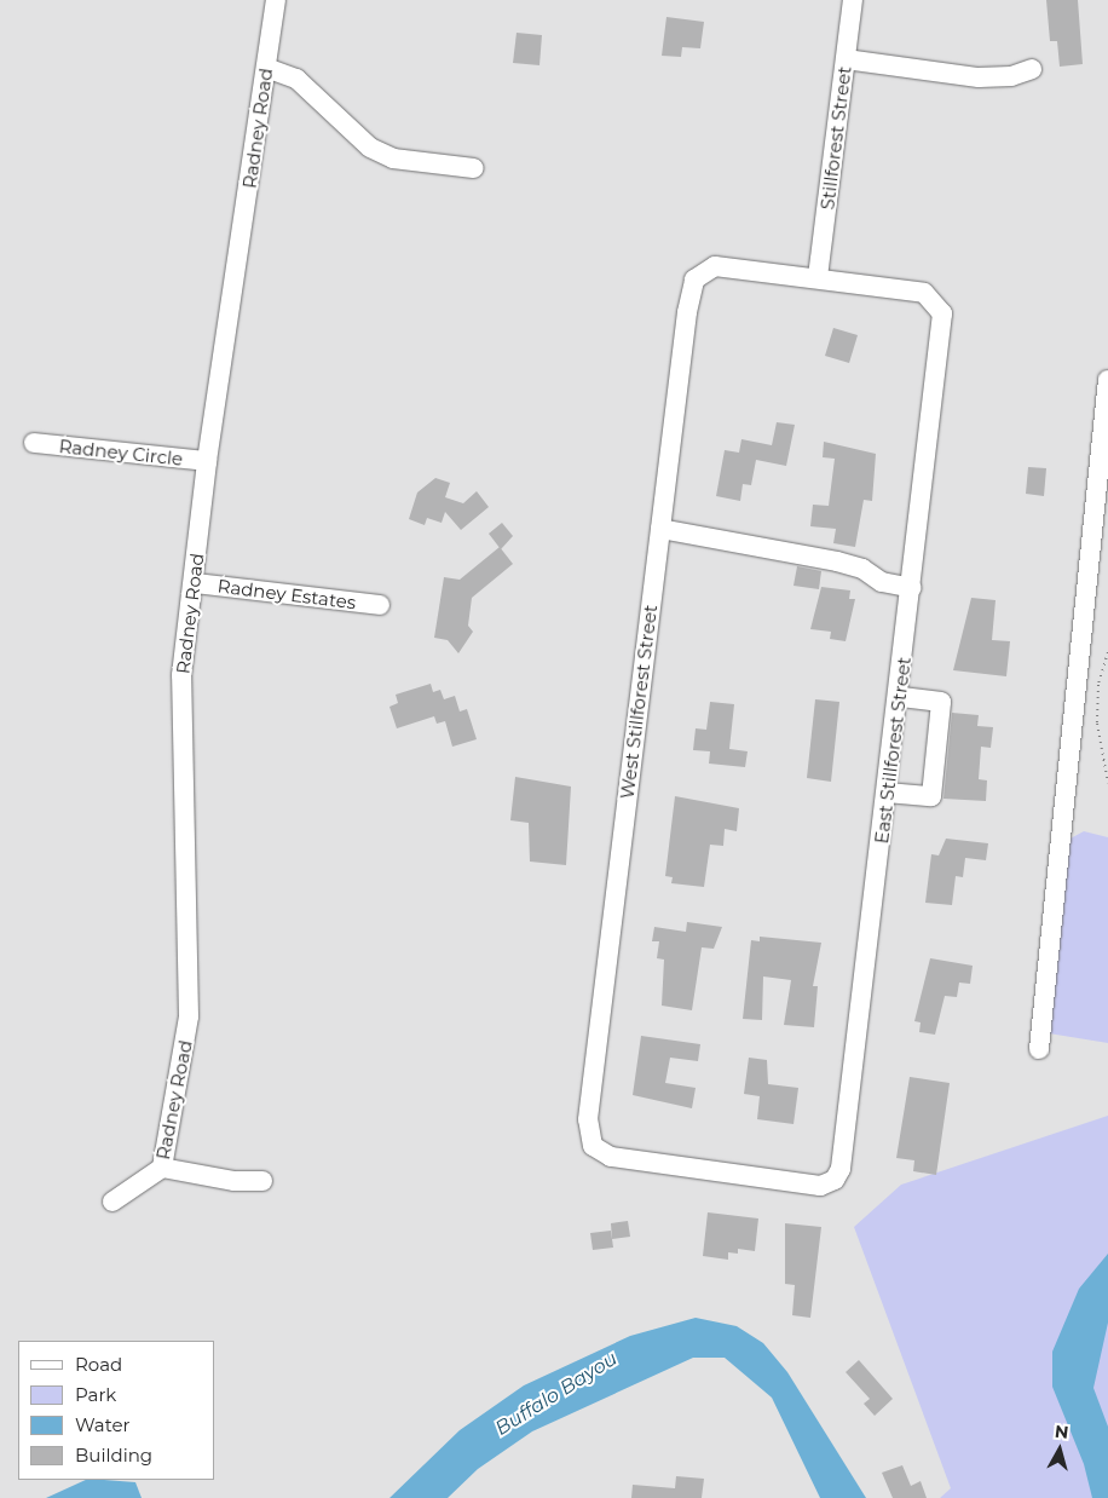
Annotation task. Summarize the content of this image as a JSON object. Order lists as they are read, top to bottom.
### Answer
{
  "streets": {
    "street": [
      "Radney Road",
      "Stillforest Street",
      "Radney Circle",
      "Radney Estates",
      "West Stillforest Street",
      "East Stillforest Street"
    ]
  },
  "crossings": [
    ["Radney Road", "Radney Circle"],
    ["Radney Road", "Radney Estates"],
    ["Stillforest Street", "West Stillforest Street"],
    ["Stillforest Street", "East Stillforest Street"],
    ["West Stillforest Street", "East Stillforest Street"]
  ],
  "water": ["Buffalo Bayou"],
  "legend": [
    "Road",
    "Park",
    "Water",
    "Building"
  ],
  "north": "top"
}
